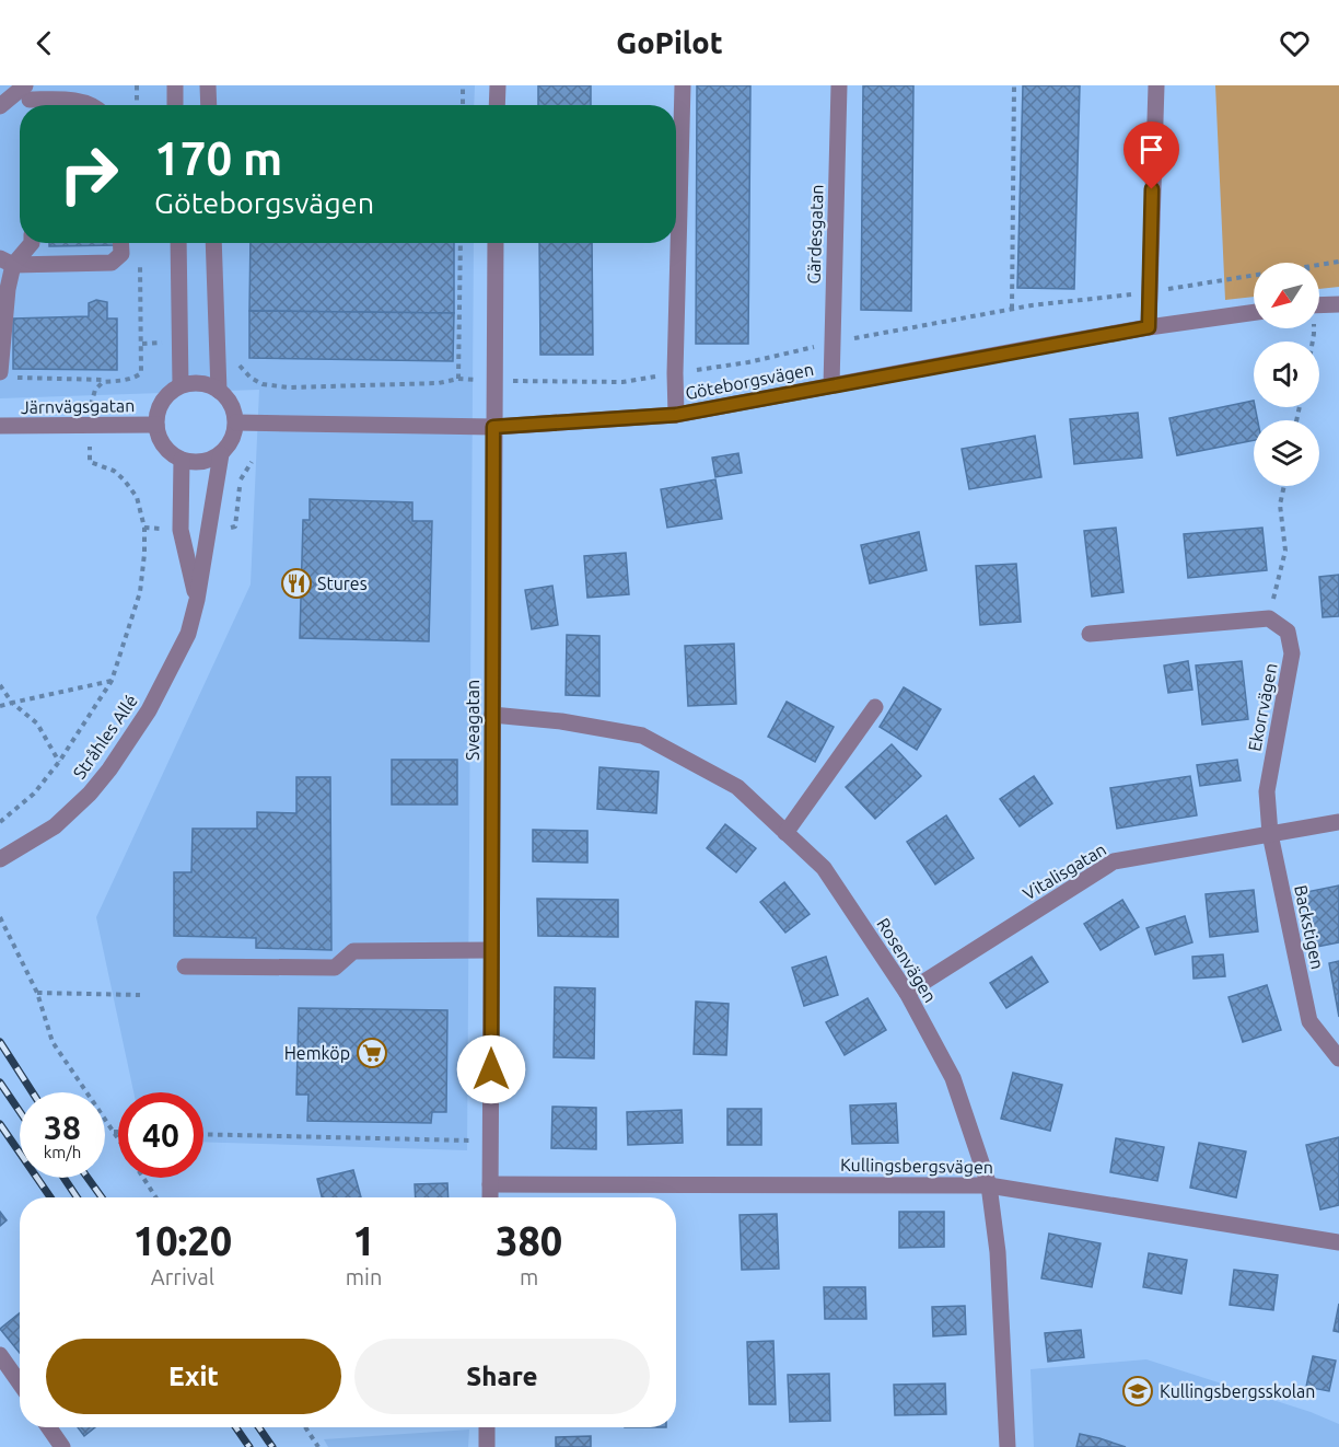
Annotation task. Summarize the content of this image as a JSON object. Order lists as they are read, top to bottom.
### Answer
{
  "streets": {
    "street": [
      "Gärdesgatan",
      "Göteborgsvägen",
      "Järnvägsgatan",
      "Ekorrvägen",
      "Sveagatan",
      "Stråhles Allé",
      "Vitalisgatan",
      "Backstigen",
      "Rosenvägen",
      "Kullingsbergsvägen"
    ]
  },
  "crossings": [
    ["Gärdesgatan", "Göteborgsvägen"],
    ["Göteborgsvägen", "Järnvägsgatan"],
    ["Göteborgsvägen", "Sveagatan"],
    ["Göteborgsvägen", "Stråhles Allé"],
    ["Järnvägsgatan", "Stråhles Allé"],
    ["Ekorrvägen", "Vitalisgatan"],
    ["Ekorrvägen", "Backstigen"],
    ["Sveagatan", "Rosenvägen"],
    ["Sveagatan", "Kullingsbergsvägen"],
    ["Vitalisgatan", "Backstigen"],
    ["Vitalisgatan", "Rosenvägen"],
    ["Rosenvägen", "Kullingsbergsvägen"]
  ],
  "places": {
    "restaurant": ["Stures"],
    "supermarket": ["Hemköp"],
    "school or university": ["Kullingsbergsskolan"]
  },
  "north": "bottom left",
  "page": {
    "header": "GoPilot",
    "turn": ["170 m", "Göteborgsvägen"],
    "speed": "38 km/h",
    "limit": "40",
    "eta": [
      "10:20",
      "Arrival",
      "1",
      "min",
      "380",
      "m"
    ],
    "buttons": ["Exit", "Share"]
  }
}
